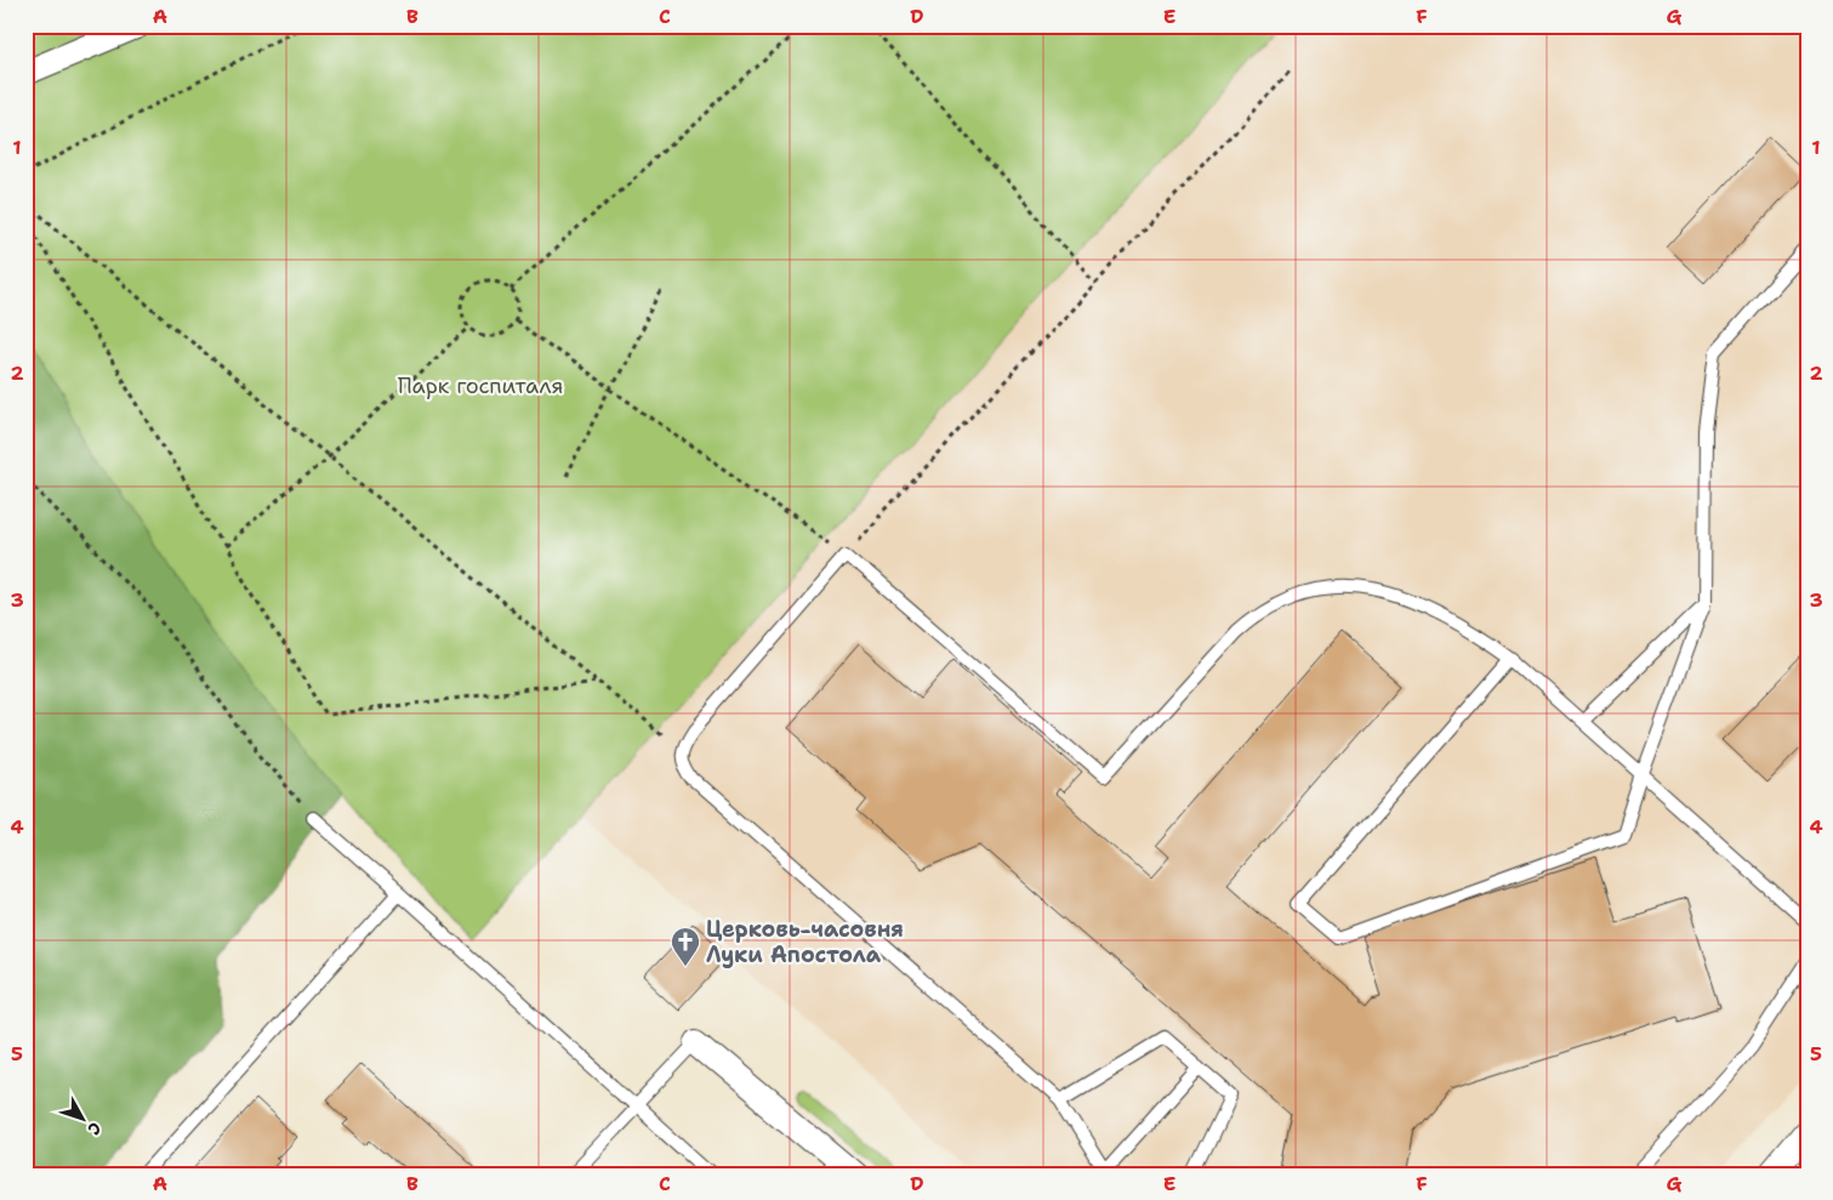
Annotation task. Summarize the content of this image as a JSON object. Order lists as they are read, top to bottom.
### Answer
{
  "parks": ["Парк госпиталя"],
  "places": {
    "church": ["Церковь-часовня Луки Апостола"]
  },
  "north": "bottom right",
  "grid": {
    "columns": [
      "A",
      "B",
      "C",
      "D",
      "E",
      "F",
      "G"
    ],
    "rows": [
      "1",
      "2",
      "3",
      "4",
      "5"
    ]
  }
}
